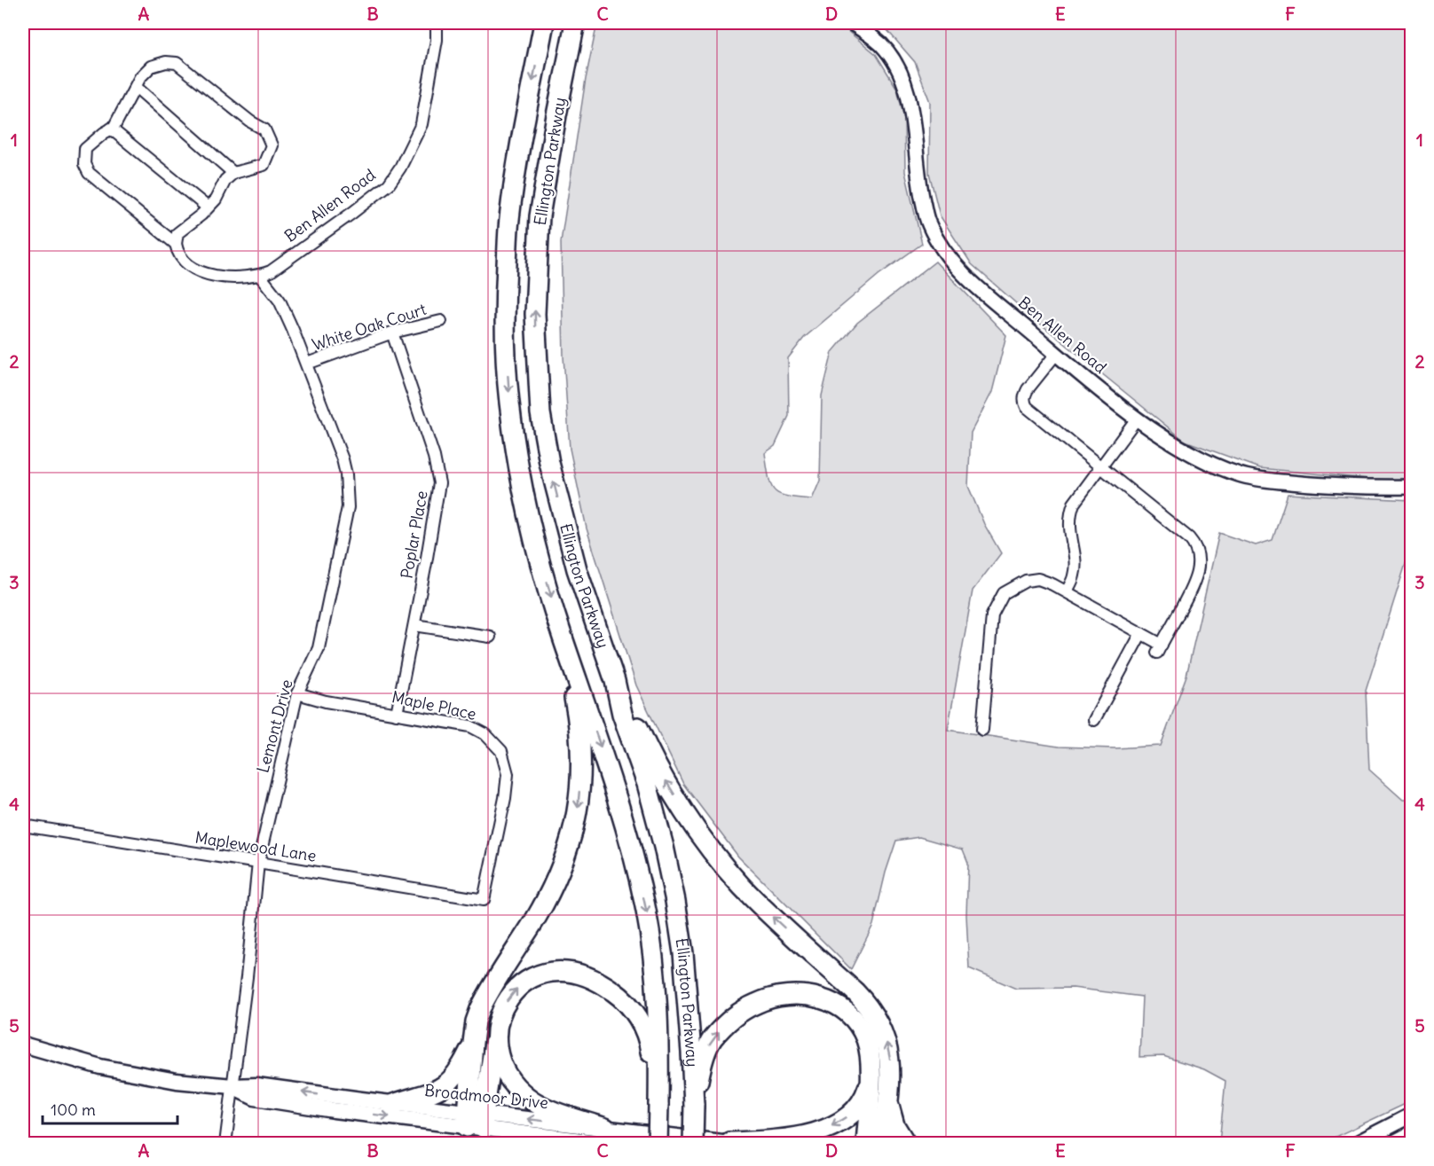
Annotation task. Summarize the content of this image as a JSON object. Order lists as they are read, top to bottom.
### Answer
{
  "streets": {
    "highway": ["Ellington Parkway"],
    "main road": ["Broadmoor Drive"],
    "street": [
      "Ben Allen Road",
      "White Oak Court",
      "Poplar Place",
      "Maple Place",
      "Lemont Drive",
      "Maplewood Lane"
    ]
  },
  "crossings": [
    ["Ben Allen Road", "Lemont Drive"],
    ["White Oak Court", "Poplar Place"],
    ["White Oak Court", "Lemont Drive"],
    ["Poplar Place", "Maple Place"],
    ["Maple Place", "Lemont Drive"],
    ["Maple Place", "Maplewood Lane"],
    ["Lemont Drive", "Maplewood Lane"],
    ["Lemont Drive", "Broadmoor Drive"]
  ],
  "scale_bar": "100 m",
  "grid": {
    "columns": [
      "A",
      "B",
      "C",
      "D",
      "E",
      "F"
    ],
    "rows": [
      "1",
      "2",
      "3",
      "4",
      "5"
    ]
  }
}
